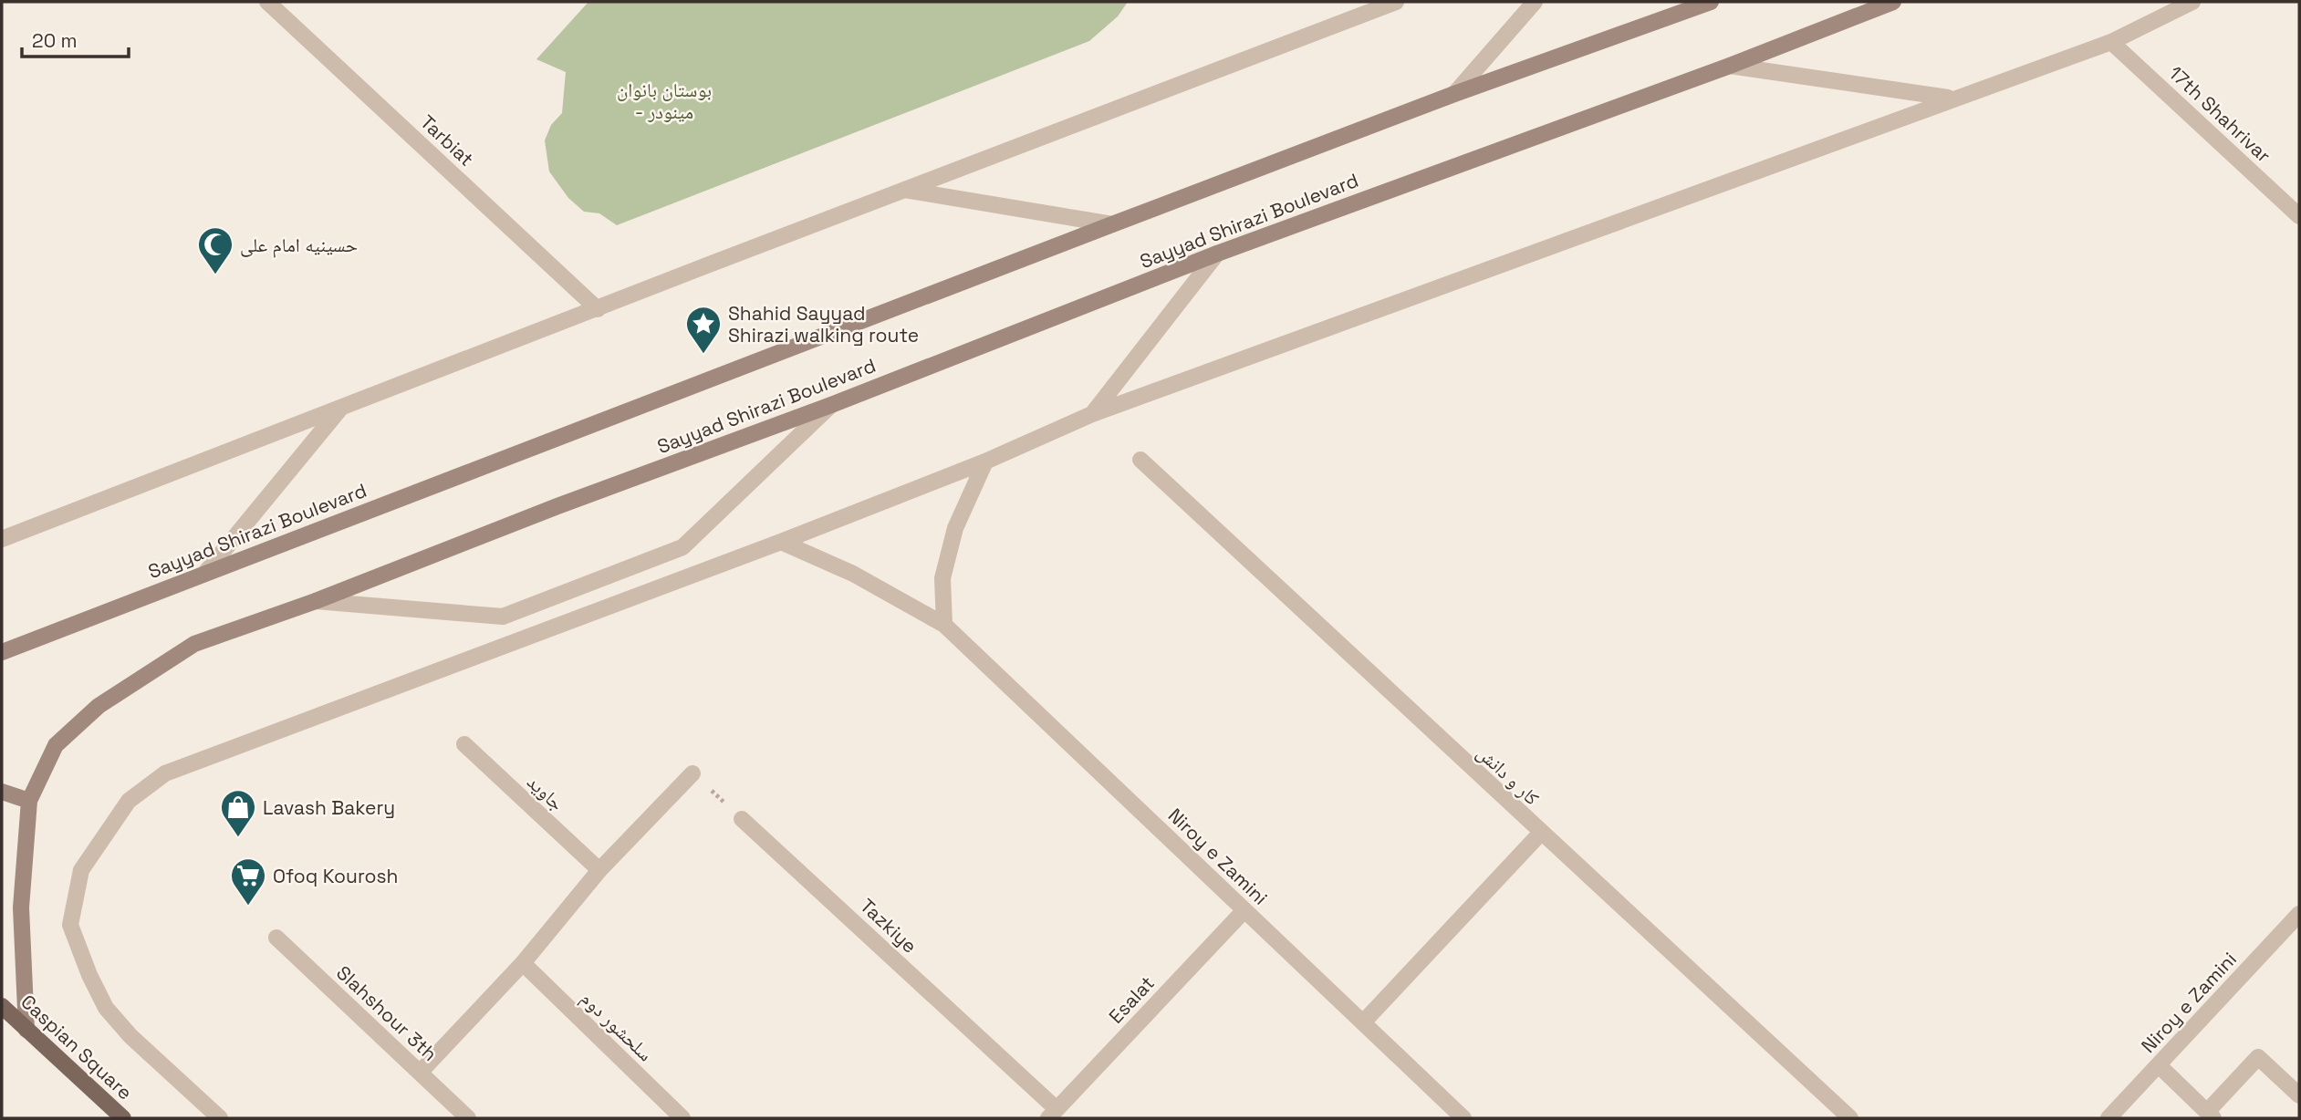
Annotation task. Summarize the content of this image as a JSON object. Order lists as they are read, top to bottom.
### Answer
{
  "streets": {
    "main road": ["Sayyad Shirazi Boulevard", "Caspian Square"],
    "street": [
      "17th Shahrivar",
      "Tarbiat",
      "کار و دانش",
      "جاوید",
      "Niroy e Zamini",
      "Tazkiye",
      "Esalat",
      "Slahshour 3th",
      "سلحشور دوم"
    ]
  },
  "crossings": [
    ["Sayyad Shirazi Boulevard", "Caspian Square"],
    ["Niroy e Zamini", "Esalat"],
    ["Tazkiye", "Esalat"]
  ],
  "parks": ["بوستان بانوان - مینودر"],
  "places": {
    "mosque": ["حسینیه امام علی"],
    "place": ["Shahid Sayyad Shirazi walking route"],
    "shop": ["Lavash Bakery"],
    "supermarket": ["Ofoq Kourosh"]
  },
  "scale_bar": "20 m"
}
